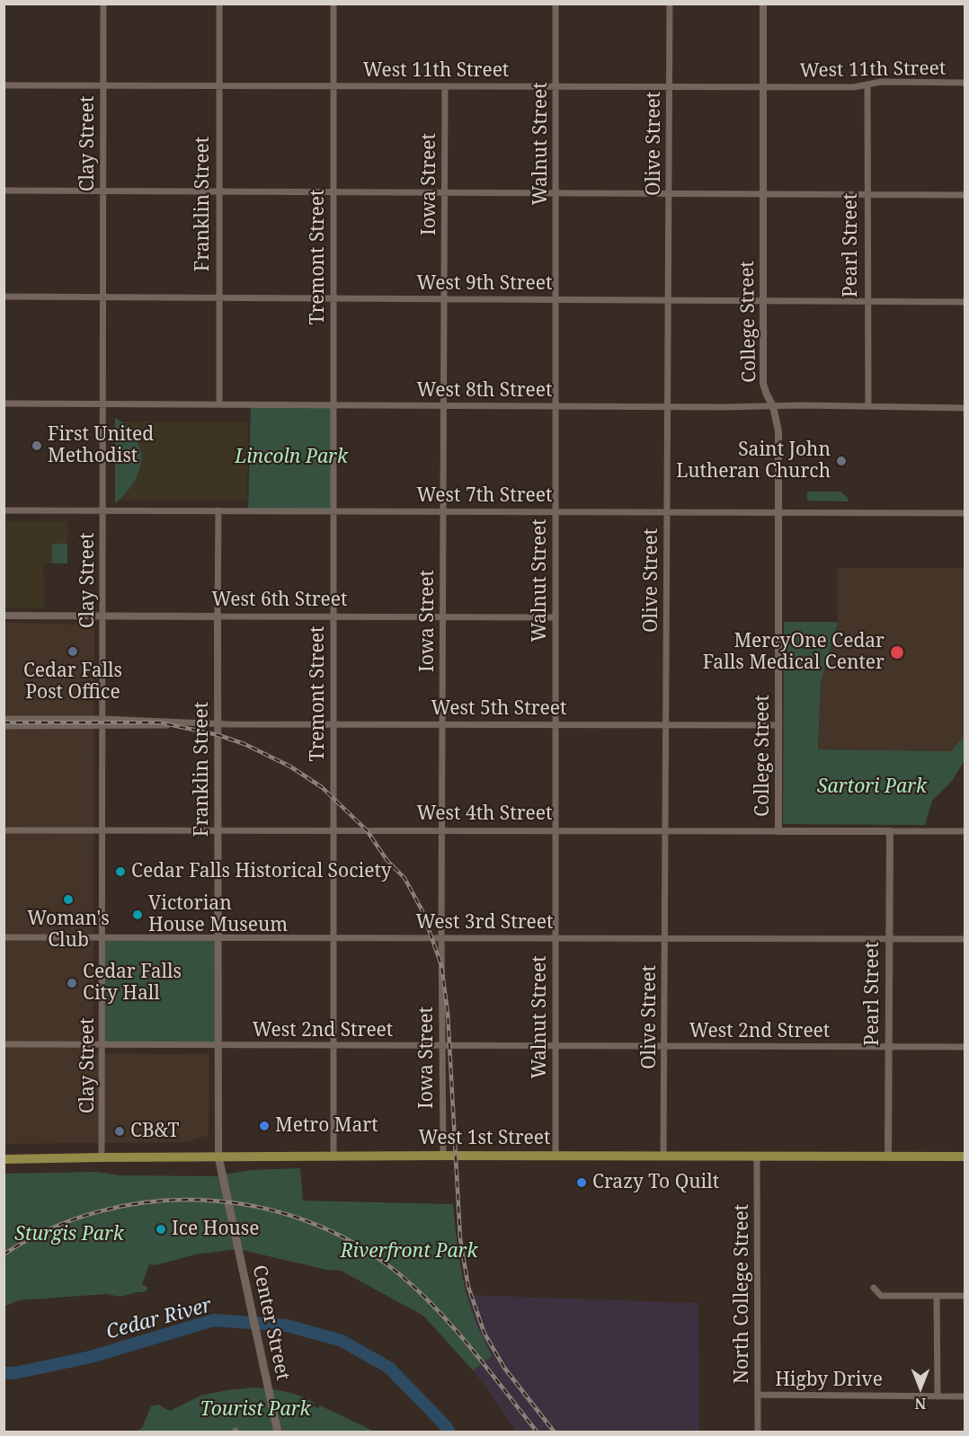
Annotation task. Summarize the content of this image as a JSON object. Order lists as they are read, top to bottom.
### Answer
{
  "streets": {
    "main road": ["West 1st Street", "Center Street"],
    "street": [
      "West 11th Street",
      "Clay Street",
      "Walnut Street",
      "Olive Street",
      "Iowa Street",
      "Franklin Street",
      "Pearl Street",
      "Tremont Street",
      "West 9th Street",
      "College Street",
      "West 8th Street",
      "West 7th Street",
      "West 6th Street",
      "West 5th Street",
      "West 4th Street",
      "West 3rd Street",
      "West 2nd Street",
      "North College Street",
      "Higby Drive"
    ]
  },
  "crossings": [
    ["West 11th Street", "Clay Street"],
    ["West 11th Street", "Walnut Street"],
    ["West 11th Street", "Olive Street"],
    ["West 11th Street", "Iowa Street"],
    ["West 11th Street", "Franklin Street"],
    ["West 11th Street", "Pearl Street"],
    ["West 11th Street", "Tremont Street"],
    ["West 11th Street", "College Street"],
    ["Clay Street", "West 9th Street"],
    ["Clay Street", "West 8th Street"],
    ["Clay Street", "West 7th Street"],
    ["Clay Street", "West 6th Street"],
    ["Clay Street", "West 5th Street"],
    ["Clay Street", "West 4th Street"],
    ["Clay Street", "West 3rd Street"],
    ["Clay Street", "West 2nd Street"],
    ["Clay Street", "West 1st Street"],
    ["Walnut Street", "West 9th Street"],
    ["Walnut Street", "West 8th Street"],
    ["Walnut Street", "West 7th Street"],
    ["Walnut Street", "West 6th Street"],
    ["Walnut Street", "West 5th Street"],
    ["Walnut Street", "West 4th Street"],
    ["Walnut Street", "West 3rd Street"],
    ["Walnut Street", "West 2nd Street"],
    ["Walnut Street", "West 1st Street"],
    ["Olive Street", "West 9th Street"],
    ["Olive Street", "West 8th Street"],
    ["Olive Street", "West 7th Street"],
    ["Olive Street", "West 5th Street"],
    ["Olive Street", "West 4th Street"],
    ["Olive Street", "West 3rd Street"],
    ["Olive Street", "West 2nd Street"],
    ["Olive Street", "West 1st Street"],
    ["Iowa Street", "West 9th Street"],
    ["Iowa Street", "West 8th Street"],
    ["Iowa Street", "West 7th Street"],
    ["Iowa Street", "West 6th Street"],
    ["Iowa Street", "West 5th Street"],
    ["Iowa Street", "West 4th Street"],
    ["Iowa Street", "West 3rd Street"],
    ["Iowa Street", "West 2nd Street"],
    ["Iowa Street", "West 1st Street"],
    ["Franklin Street", "West 9th Street"],
    ["Franklin Street", "West 8th Street"],
    ["Franklin Street", "West 7th Street"],
    ["Franklin Street", "West 6th Street"],
    ["Franklin Street", "West 5th Street"],
    ["Franklin Street", "West 4th Street"],
    ["Franklin Street", "West 3rd Street"],
    ["Franklin Street", "West 2nd Street"],
    ["Franklin Street", "West 1st Street"],
    ["Franklin Street", "Center Street"],
    ["Pearl Street", "West 9th Street"],
    ["Pearl Street", "West 8th Street"],
    ["Pearl Street", "West 4th Street"],
    ["Pearl Street", "West 3rd Street"],
    ["Pearl Street", "West 2nd Street"],
    ["Pearl Street", "West 1st Street"],
    ["Tremont Street", "West 9th Street"],
    ["Tremont Street", "West 8th Street"],
    ["Tremont Street", "West 7th Street"],
    ["Tremont Street", "West 6th Street"],
    ["Tremont Street", "West 5th Street"],
    ["Tremont Street", "West 4th Street"],
    ["Tremont Street", "West 3rd Street"],
    ["Tremont Street", "West 2nd Street"],
    ["Tremont Street", "West 1st Street"],
    ["West 9th Street", "College Street"],
    ["College Street", "West 8th Street"],
    ["College Street", "West 7th Street"],
    ["College Street", "West 5th Street"],
    ["College Street", "West 4th Street"],
    ["West 1st Street", "North College Street"],
    ["West 1st Street", "Center Street"],
    ["North College Street", "Higby Drive"]
  ],
  "water": ["Cedar River"],
  "parks": [
    "Lincoln Park",
    "Sartori Park",
    "Sturgis Park",
    "Riverfront Park",
    "Tourist Park"
  ],
  "places": [
    "First United Methodist",
    "Saint John Lutheran Church",
    "Cedar Falls Post Office",
    "MercyOne Cedar Falls Medical Center",
    "Cedar Falls Historical Society",
    "Woman's Club",
    "Victorian House Museum",
    "Cedar Falls City Hall",
    "Metro Mart",
    "CB&T",
    "Crazy To Quilt",
    "Ice House"
  ],
  "north": "bottom"
}
